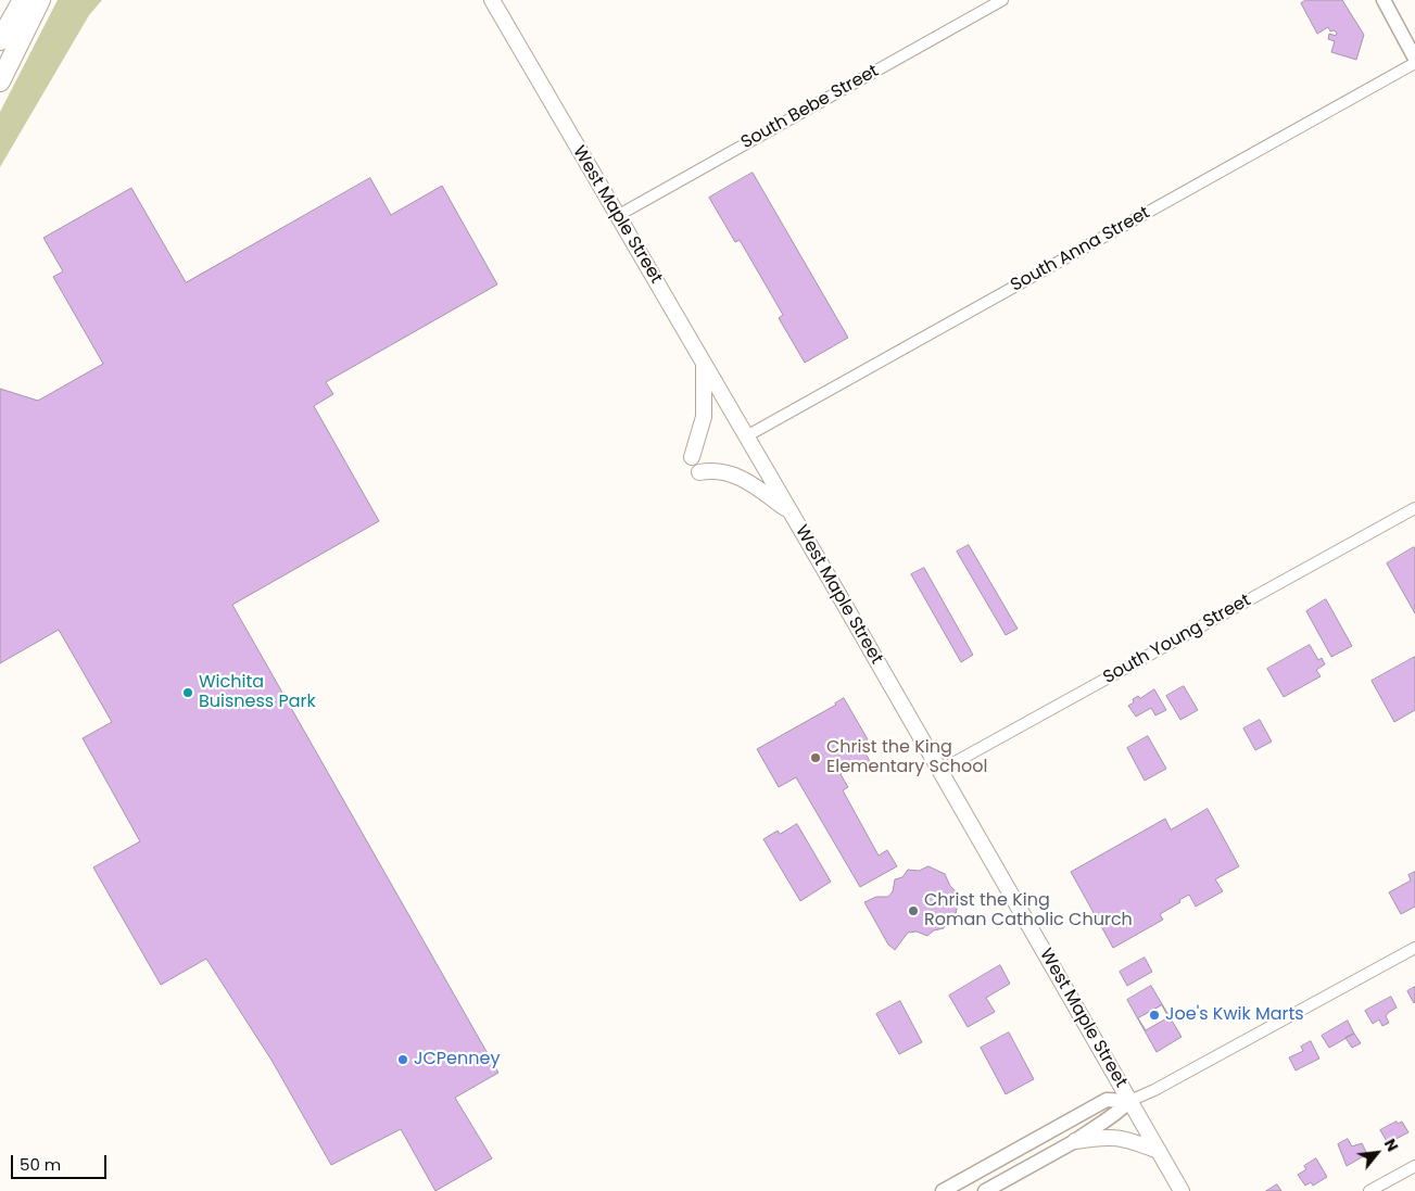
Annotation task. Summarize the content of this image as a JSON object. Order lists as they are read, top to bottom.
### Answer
{
  "streets": {
    "main road": ["West Maple Street"],
    "street": ["South Bebe Street", "South Anna Street", "South Young Street"]
  },
  "crossings": [
    ["South Bebe Street", "West Maple Street"],
    ["West Maple Street", "South Anna Street"],
    ["West Maple Street", "South Young Street"]
  ],
  "places": [
    "Wichita Buisness Park",
    "Christ the King Elementary School",
    "Christ the King Roman Catholic Church",
    "Joe's Kwik Marts",
    "JCPenney"
  ],
  "scale_bar": "50 m",
  "north": "top right"
}
